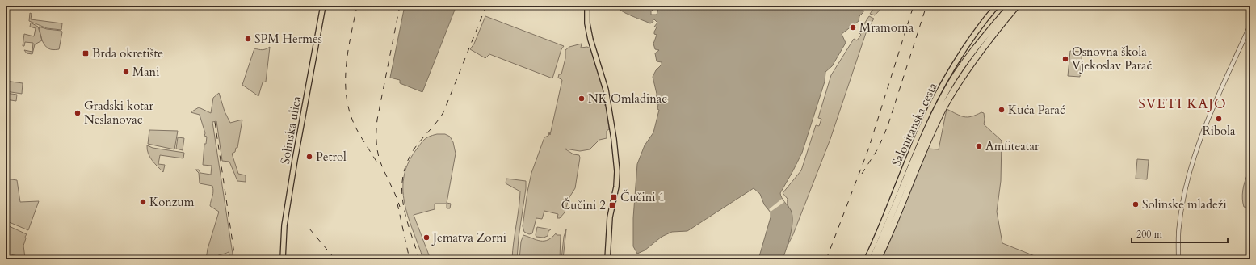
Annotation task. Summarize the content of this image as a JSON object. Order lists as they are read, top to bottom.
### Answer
{
  "streets": {
    "main road": ["Salonitanska cesta", "Solinska ulica"]
  },
  "districts": ["SVETI KAJO"],
  "places": {
    "other": [
      "Mramorna",
      "SPM Hermes",
      "Osnovna škola Vjekoslav Parać",
      "Mani",
      "NK Omladinac",
      "Kuća Parać",
      "Gradski kotar Neslanovac",
      "Ribola",
      "Amfiteatar",
      "Petrol",
      "Konzum",
      "Solinske mladeži",
      "Jematva Zorni"
    ],
    "transit": ["Brda okretište", "Čučini 1", "Čučini 2"]
  },
  "scale_bar": "200 m"
}
